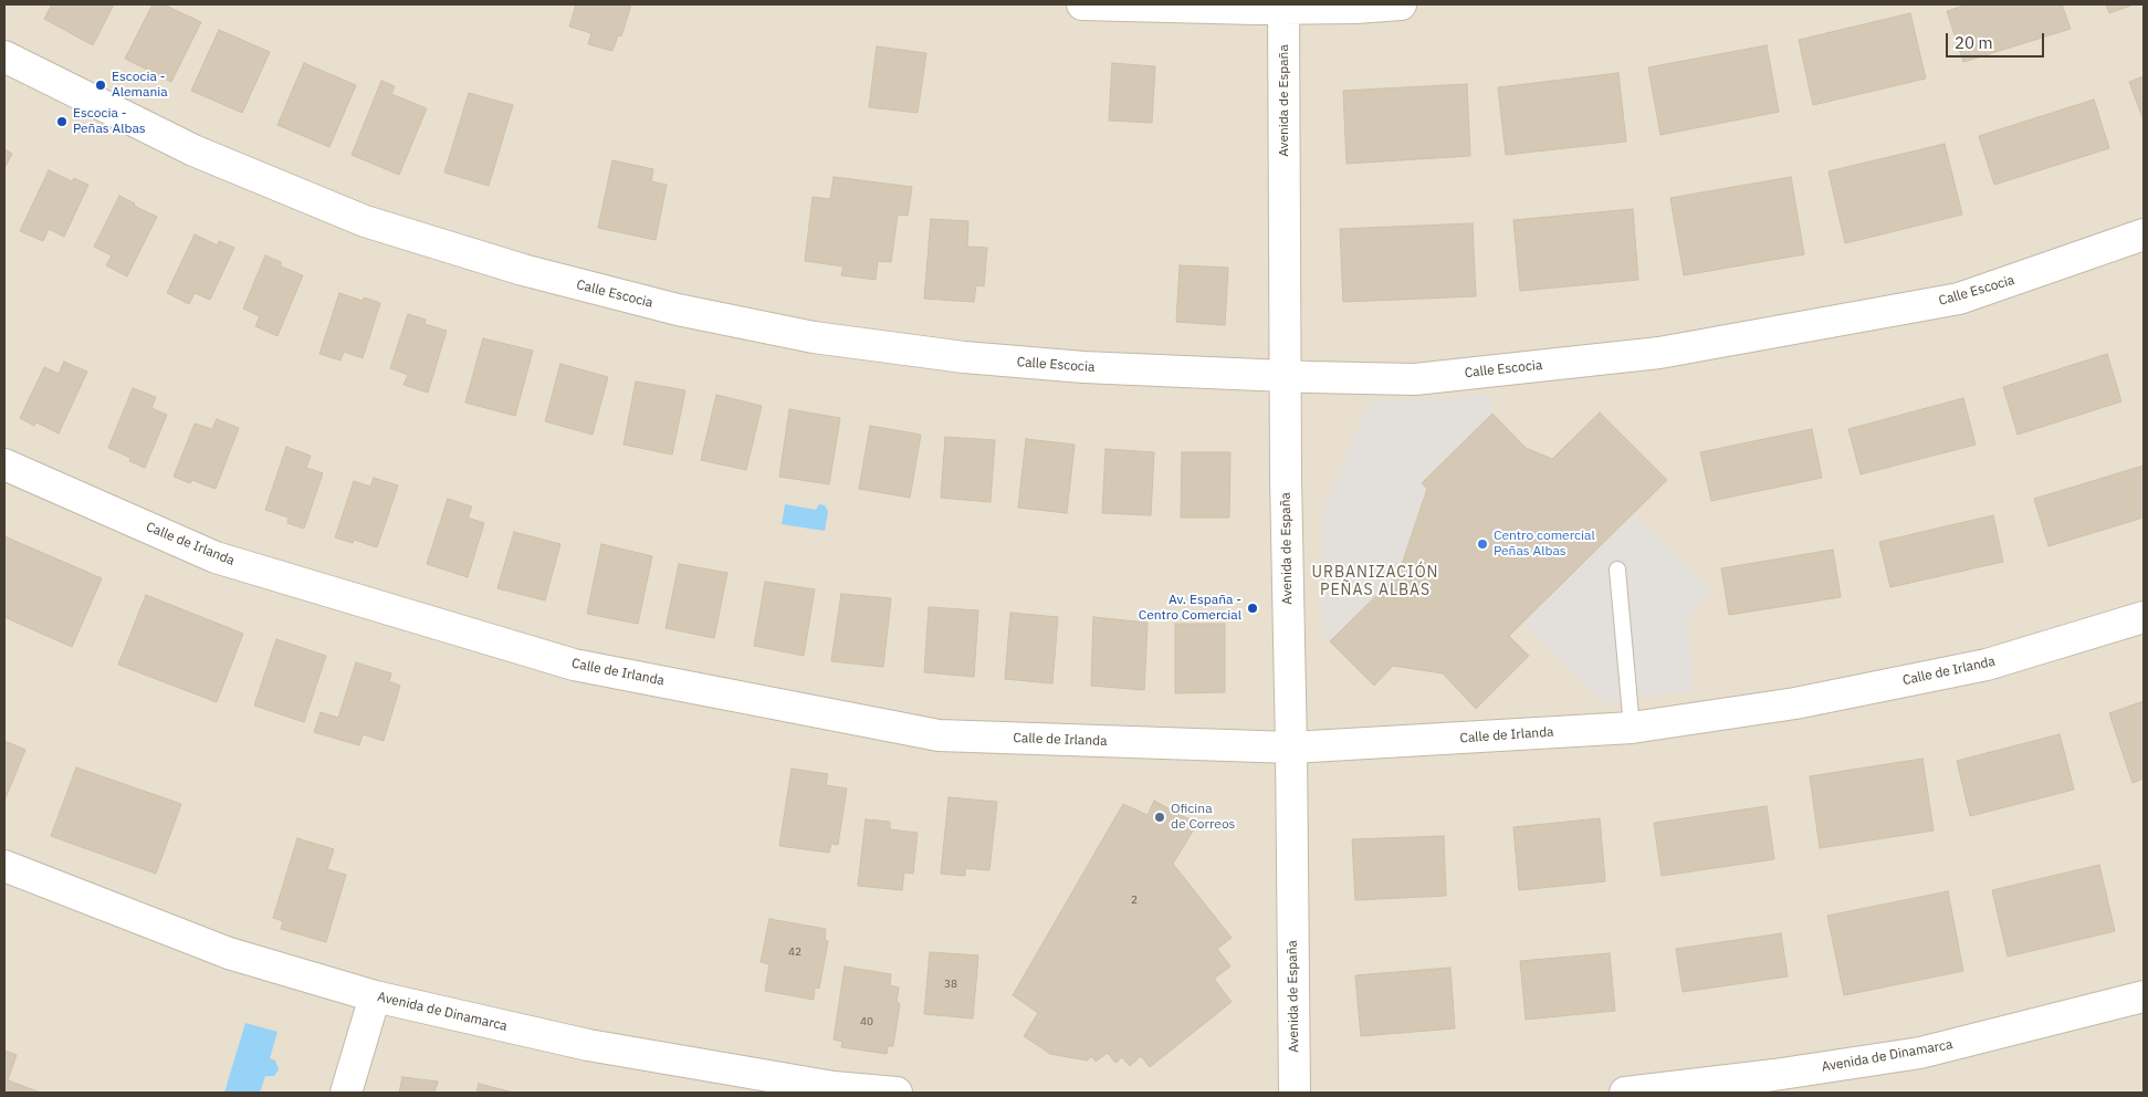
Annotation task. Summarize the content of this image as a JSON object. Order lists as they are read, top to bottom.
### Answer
{
  "streets": {
    "street": [
      "Avenida de España",
      "Calle Escocia",
      "Calle de Irlanda",
      "Avenida de Dinamarca"
    ]
  },
  "crossings": [
    ["Avenida de España", "Calle Escocia"],
    ["Avenida de España", "Calle de Irlanda"]
  ],
  "districts": ["URBANIZACIÓN PEÑAS ALBAS"],
  "places": [
    "Escocia - Alemania",
    "Escocia - Peñas Albas",
    "Centro comercial Peñas Albas",
    "Av. España - Centro Comercial",
    "Oficina de Correos"
  ],
  "house_numbers": [
    "2",
    "42",
    "38",
    "40"
  ],
  "scale_bar": "20 m"
}
